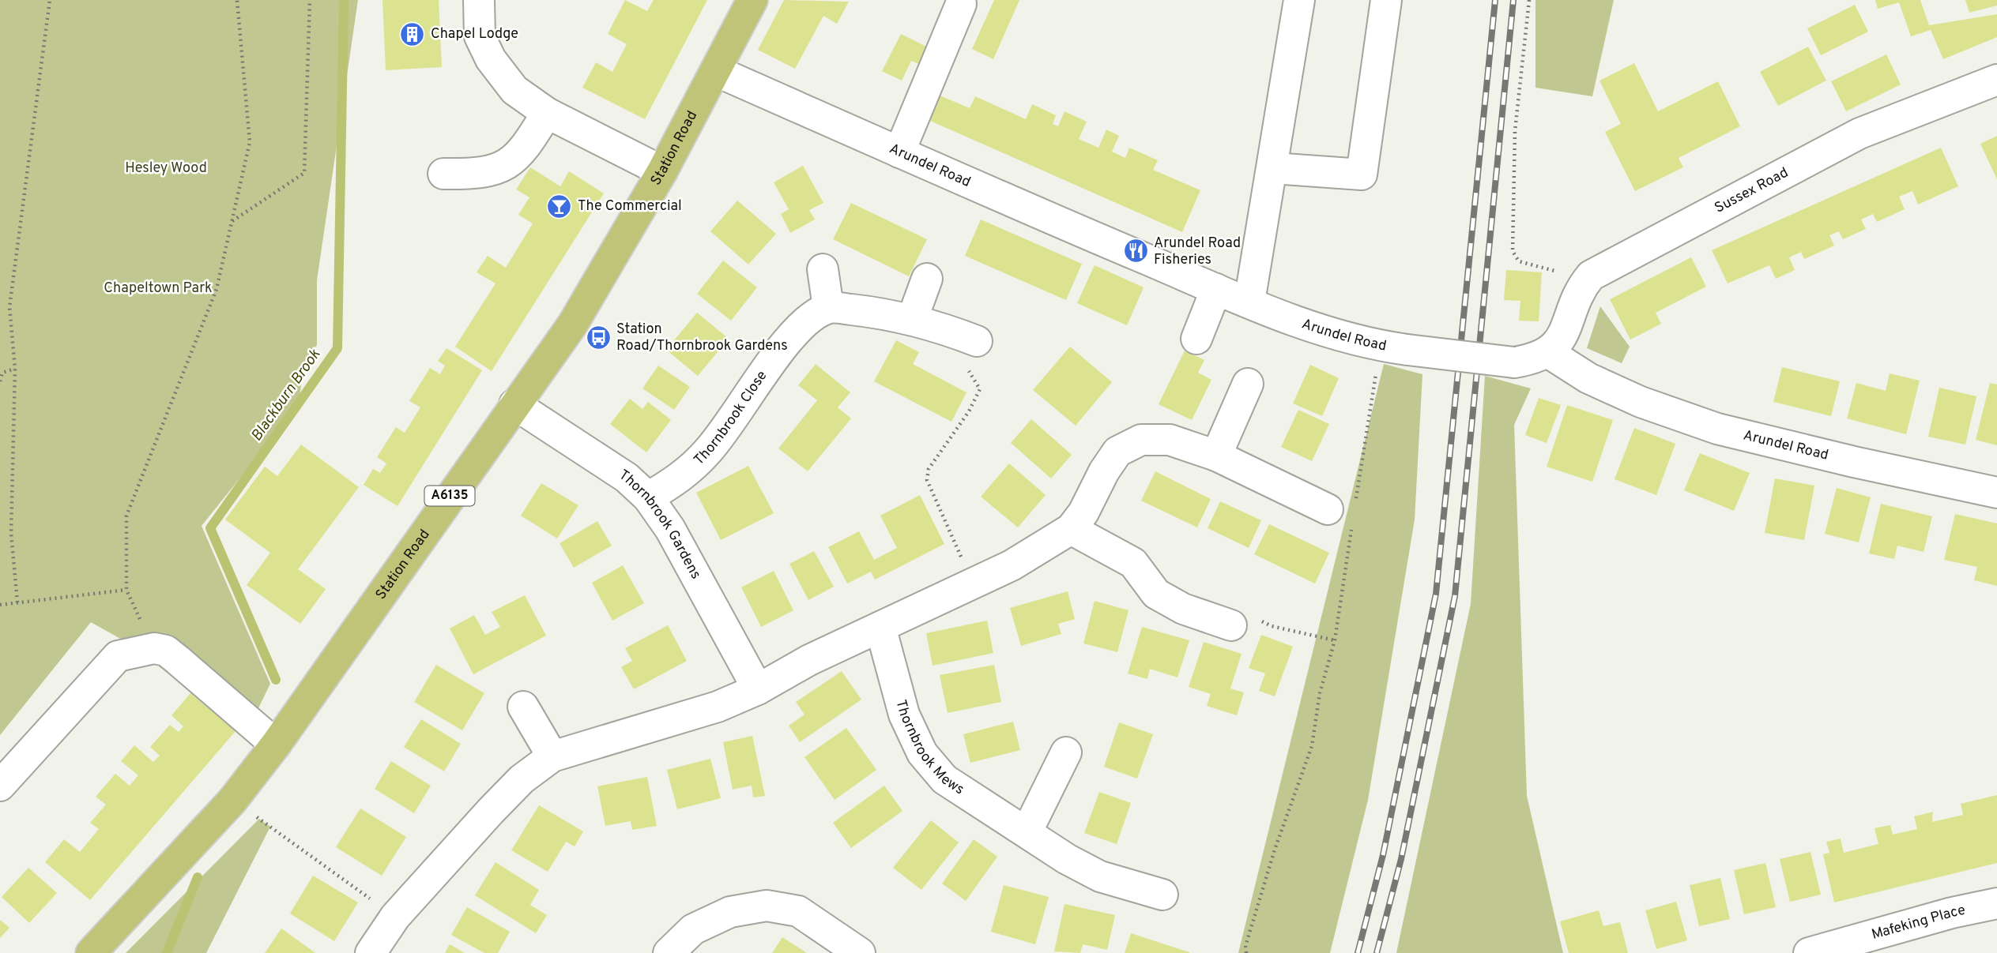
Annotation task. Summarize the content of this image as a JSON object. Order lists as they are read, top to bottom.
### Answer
{
  "streets": {
    "main road": ["Station Road", "A6135"],
    "street": [
      "Arundel Road",
      "Sussex Road",
      "Thornbrook Close",
      "Thornbrook Gardens",
      "Thornbrook Mews",
      "Mafeking Place"
    ]
  },
  "crossings": [
    ["Station Road", "Arundel Road"],
    ["Station Road", "Thornbrook Gardens"],
    ["Arundel Road", "Sussex Road"],
    ["Thornbrook Close", "Thornbrook Gardens"]
  ],
  "water": ["Blackburn Brook"],
  "parks": ["Hesley Wood", "Chapeltown Park"],
  "places": {
    "building": ["Chapel Lodge"],
    "bar": ["The Commercial"],
    "restaurant": ["Arundel Road Fisheries"],
    "bus stop": ["Station Road/Thornbrook Gardens"]
  }
}
